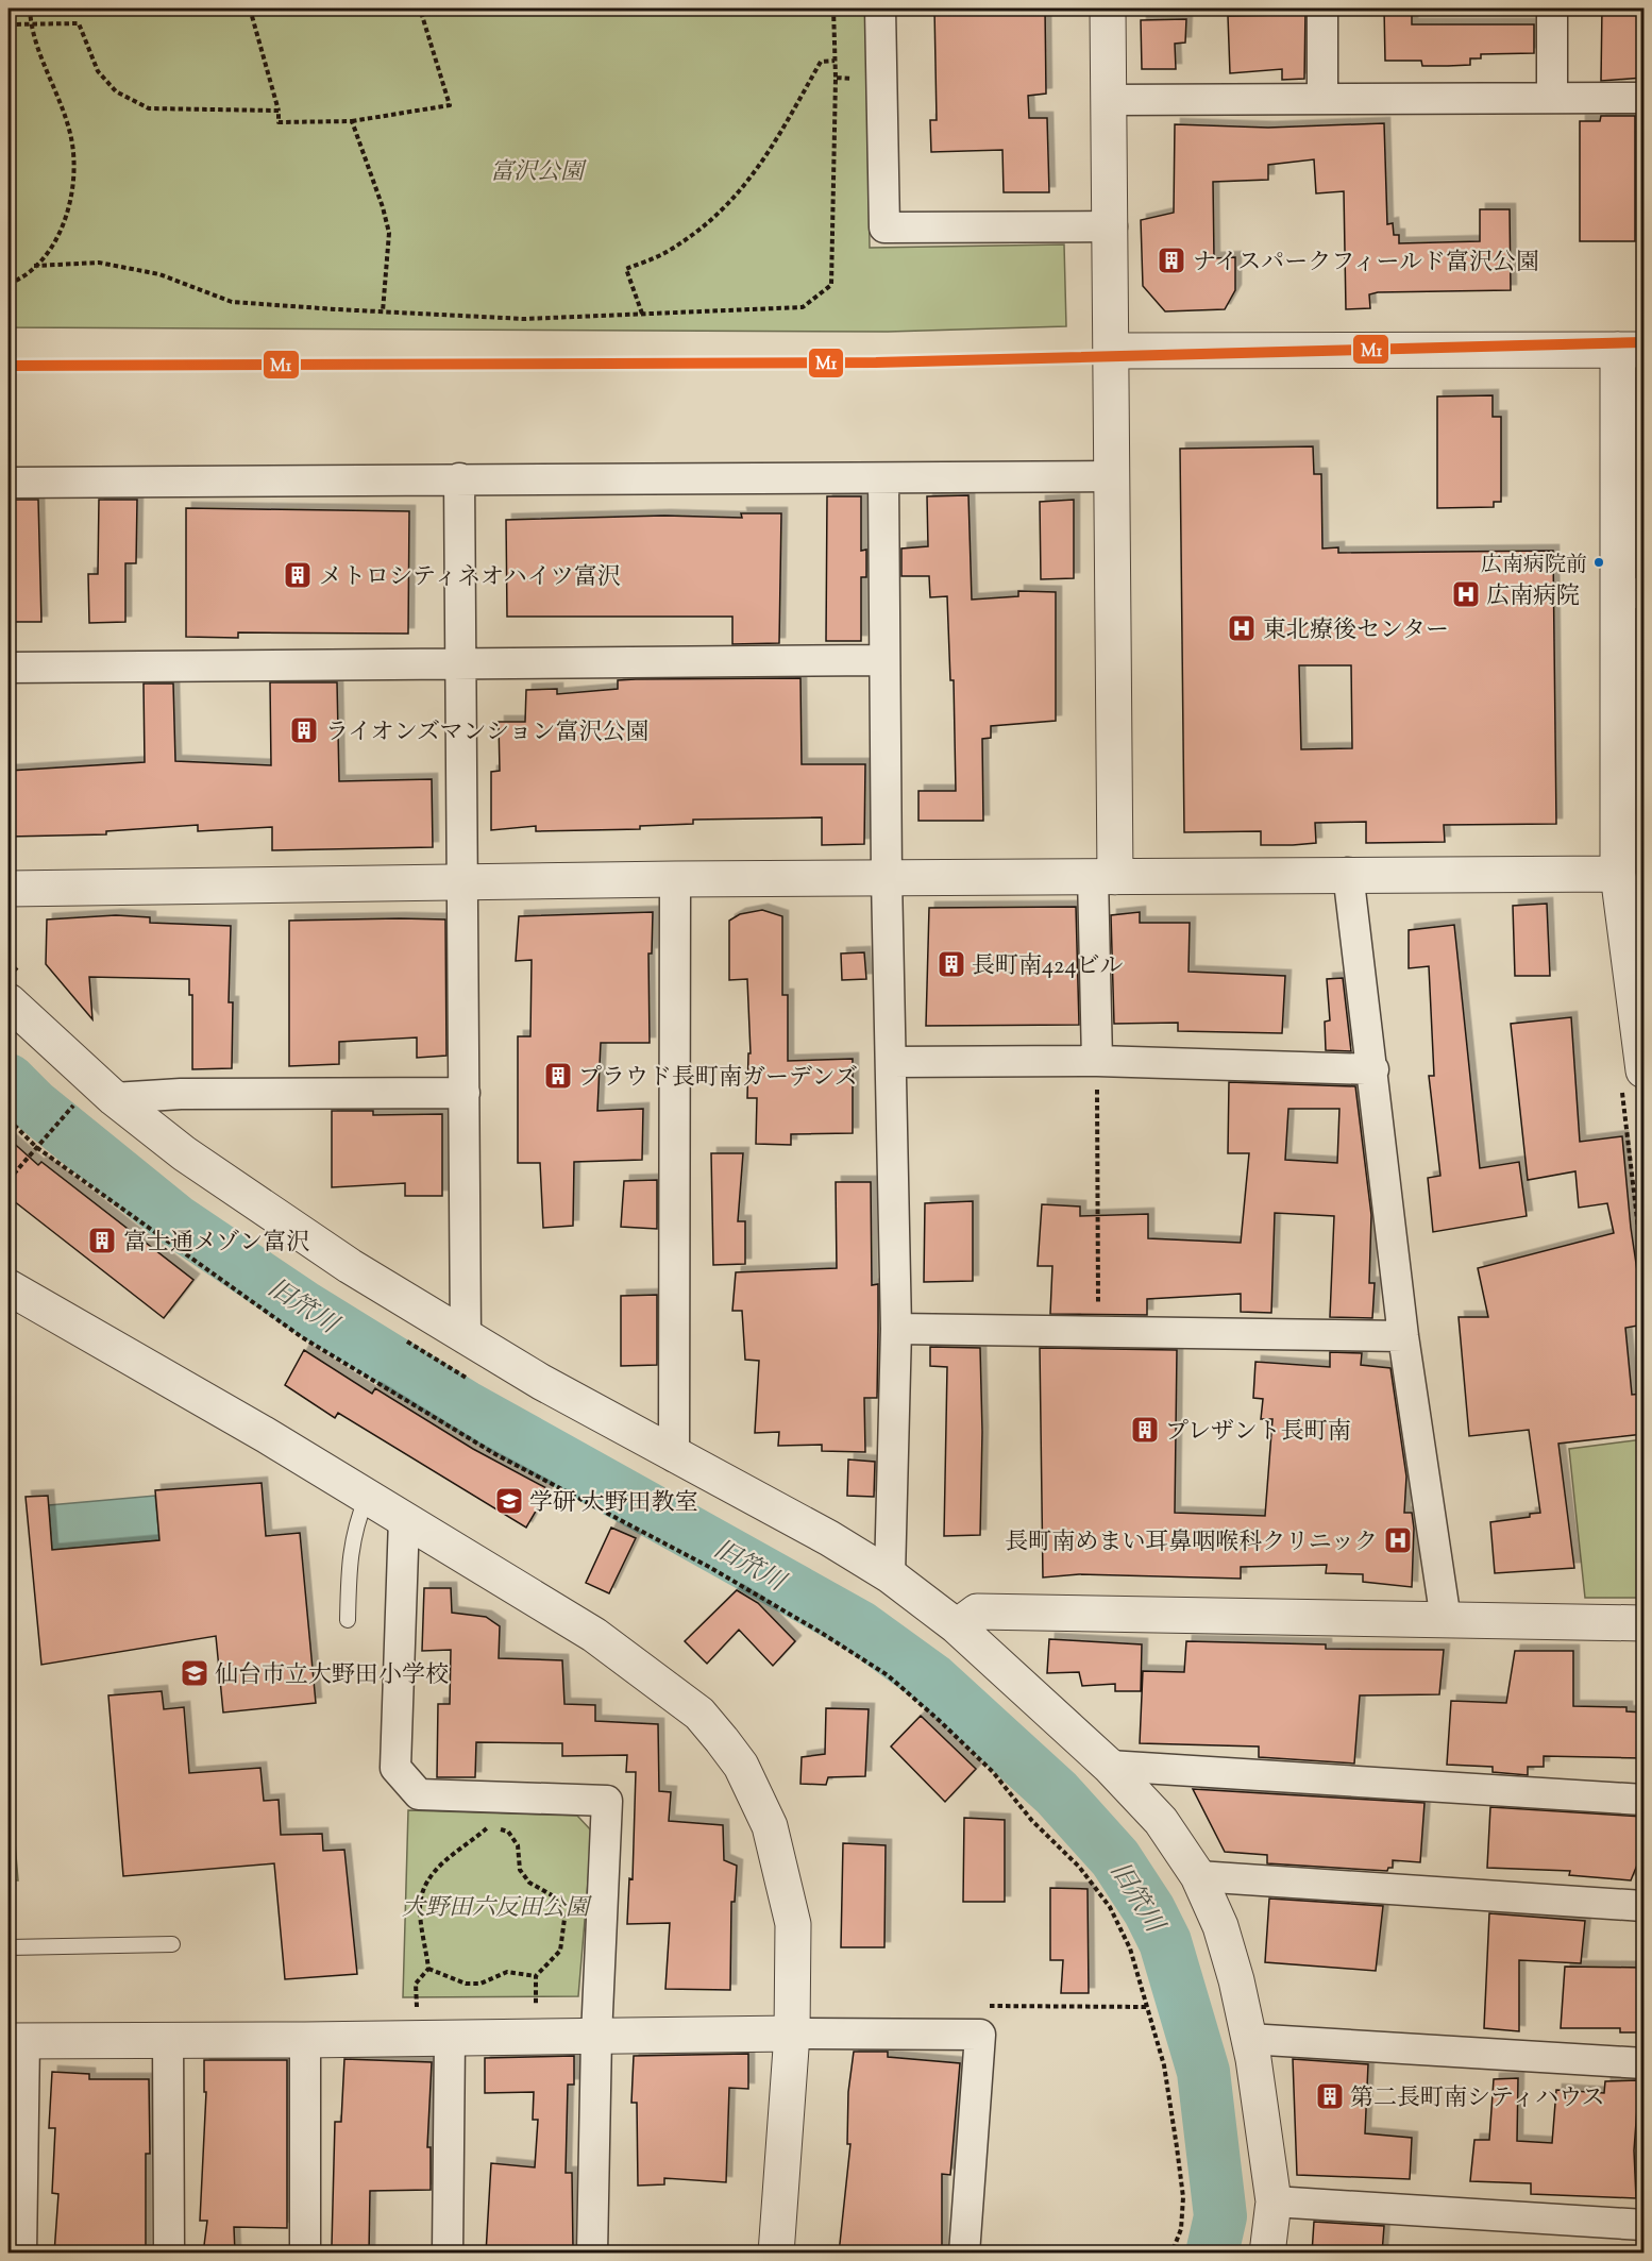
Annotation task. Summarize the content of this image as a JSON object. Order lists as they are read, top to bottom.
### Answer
{
  "water": ["旧笊川"],
  "parks": ["富沢公園", "大野田六反田公園"],
  "places": {
    "building": [
      "ナイスパークフィールド富沢公園",
      "メトロシティネオハイツ富沢",
      "ライオンズマンション富沢公園",
      "長町南424ビル",
      "プラウド長町南ガーデンズ",
      "富士通メゾン富沢",
      "プレザント長町南",
      "第二長町南シティハウス"
    ],
    "other": ["広南病院前"],
    "hospital": ["広南病院", "東北療後センター", "長町南めまい耳鼻咽喉科クリニック"],
    "school or university": ["学研 大野田教室", "仙台市立大野田小学校"]
  },
  "lines": ["transit line M1"]
}
